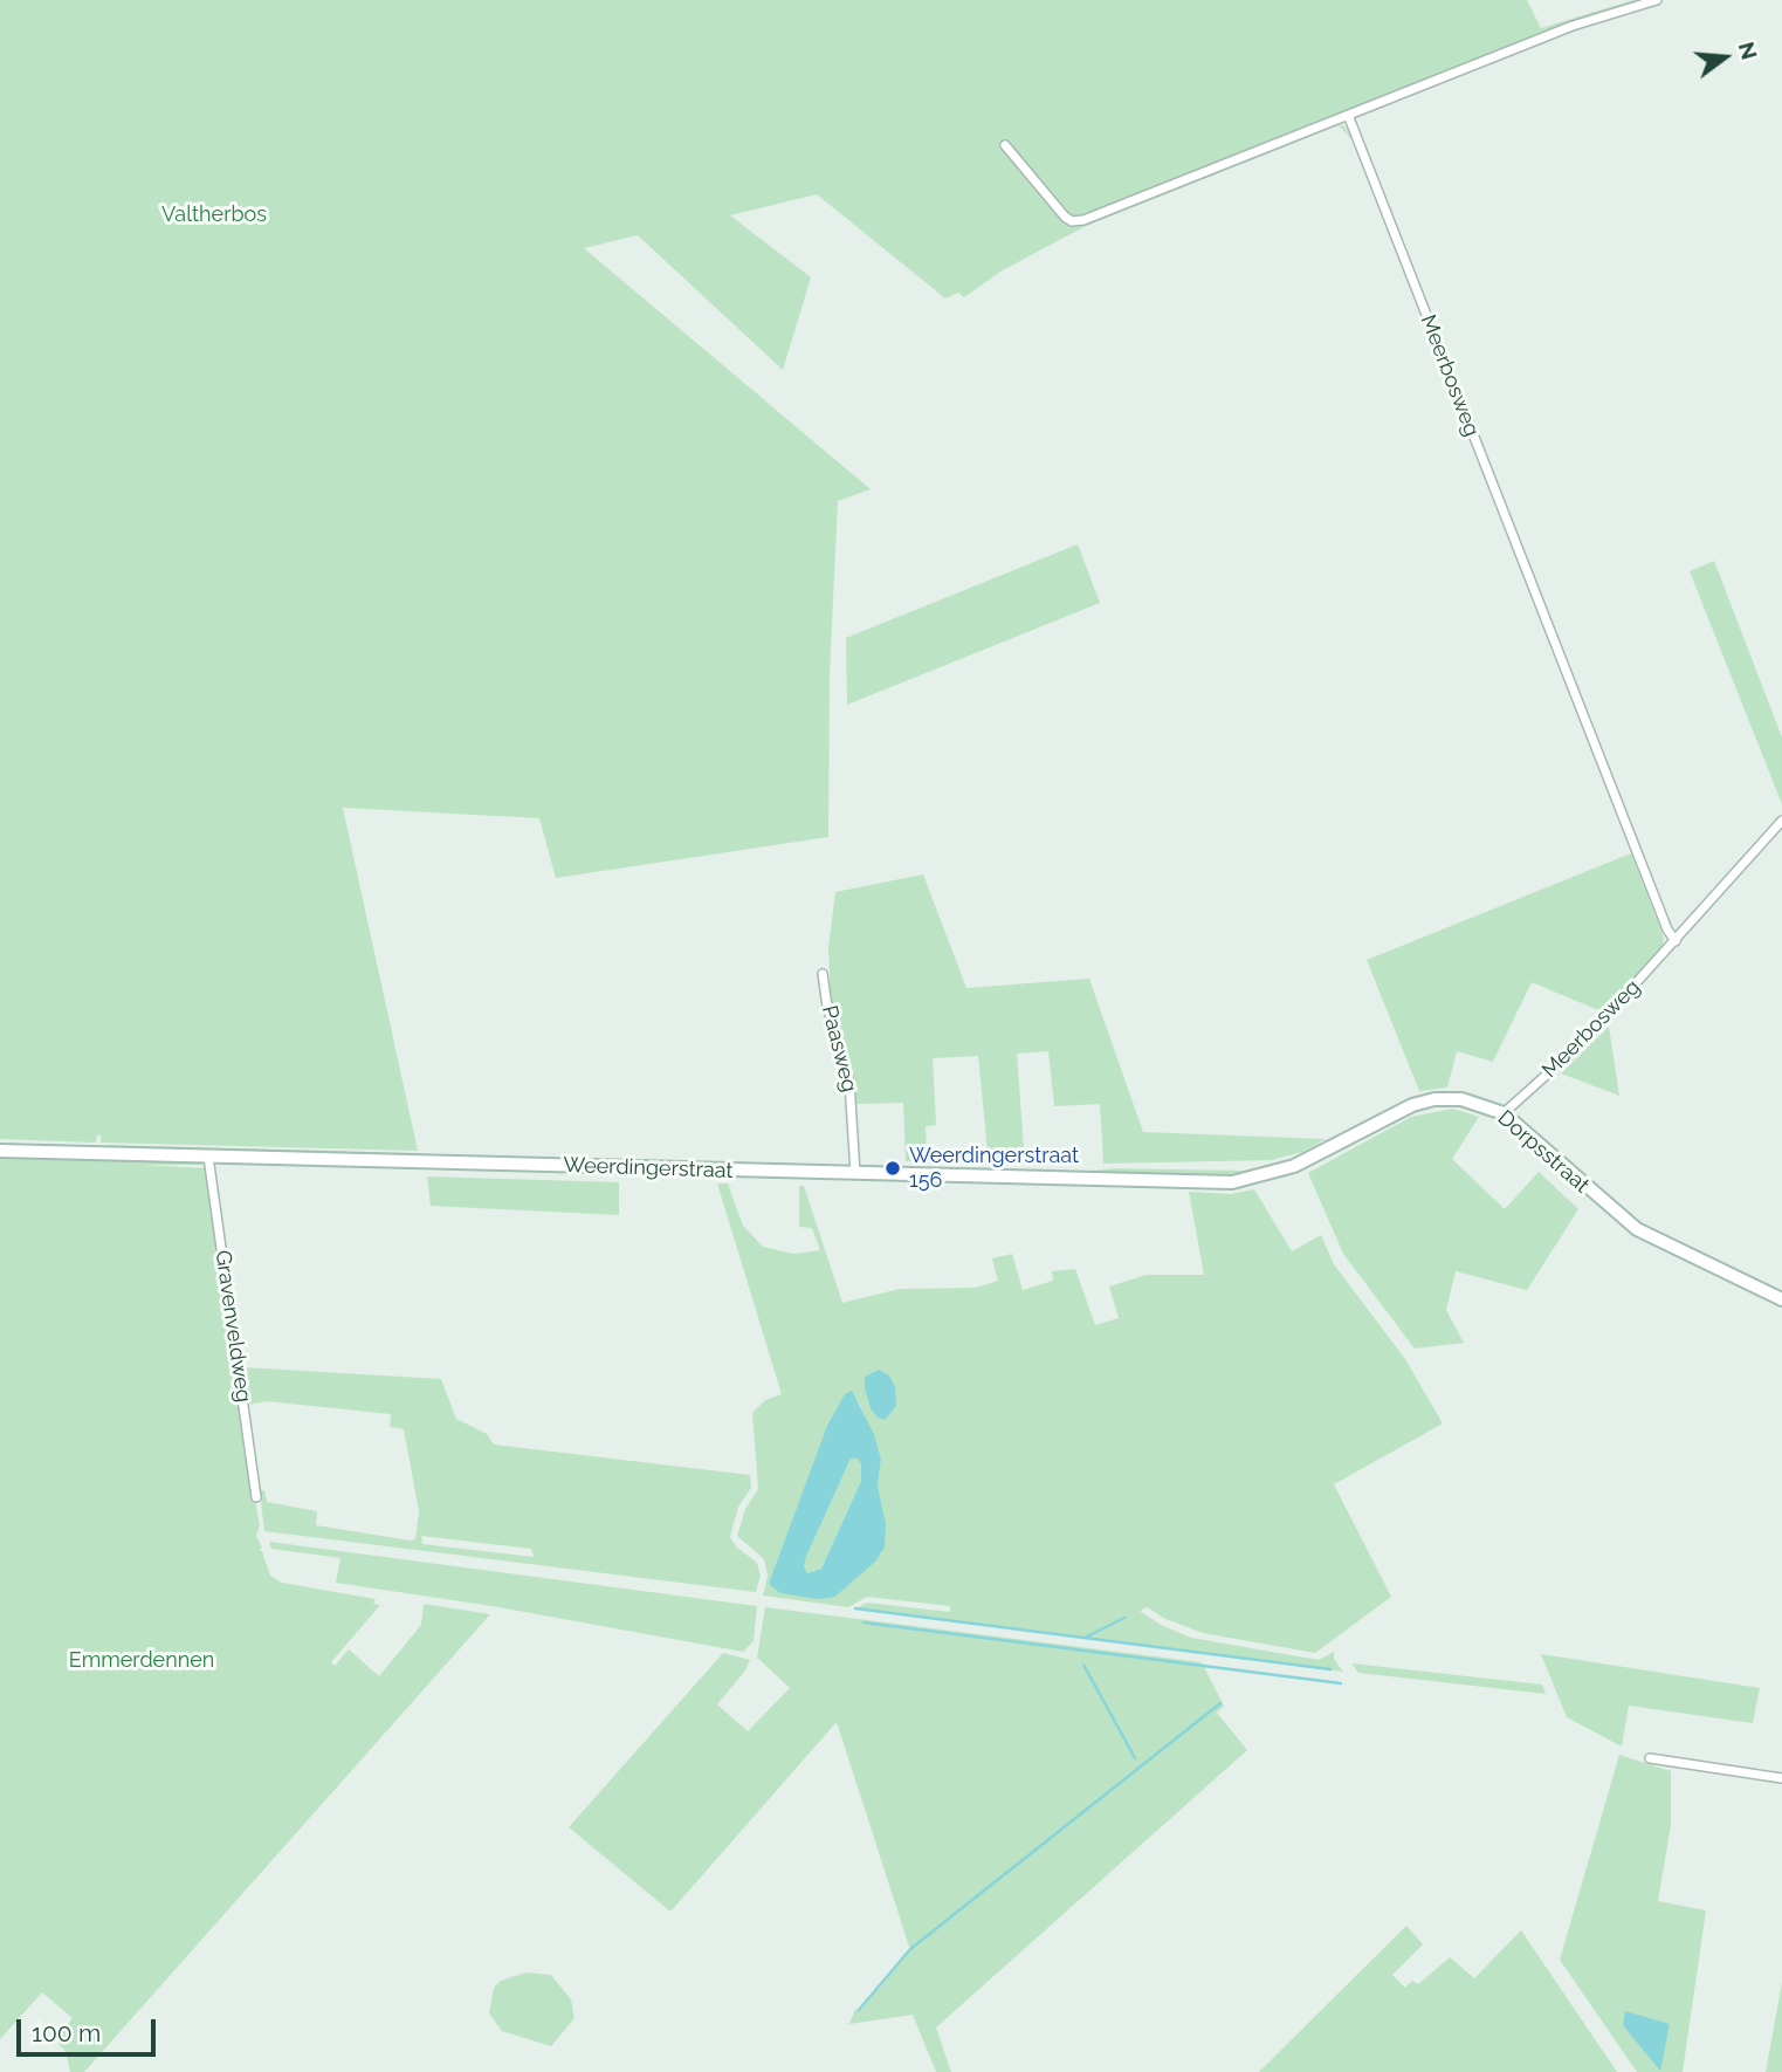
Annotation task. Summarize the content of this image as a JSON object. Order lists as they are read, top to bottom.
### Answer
{
  "streets": {
    "main road": ["Dorpsstraat", "Weerdingerstraat"],
    "street": ["Meerbosweg", "Paasweg", "Gravenveldweg"]
  },
  "crossings": [
    ["Meerbosweg", "Dorpsstraat"],
    ["Paasweg", "Weerdingerstraat"],
    ["Dorpsstraat", "Weerdingerstraat"],
    ["Weerdingerstraat", "Gravenveldweg"]
  ],
  "parks": ["Valtherbos", "Emmerdennen"],
  "places": ["Weerdingerstraat 156"],
  "scale_bar": "100 m",
  "north": "right"
}
